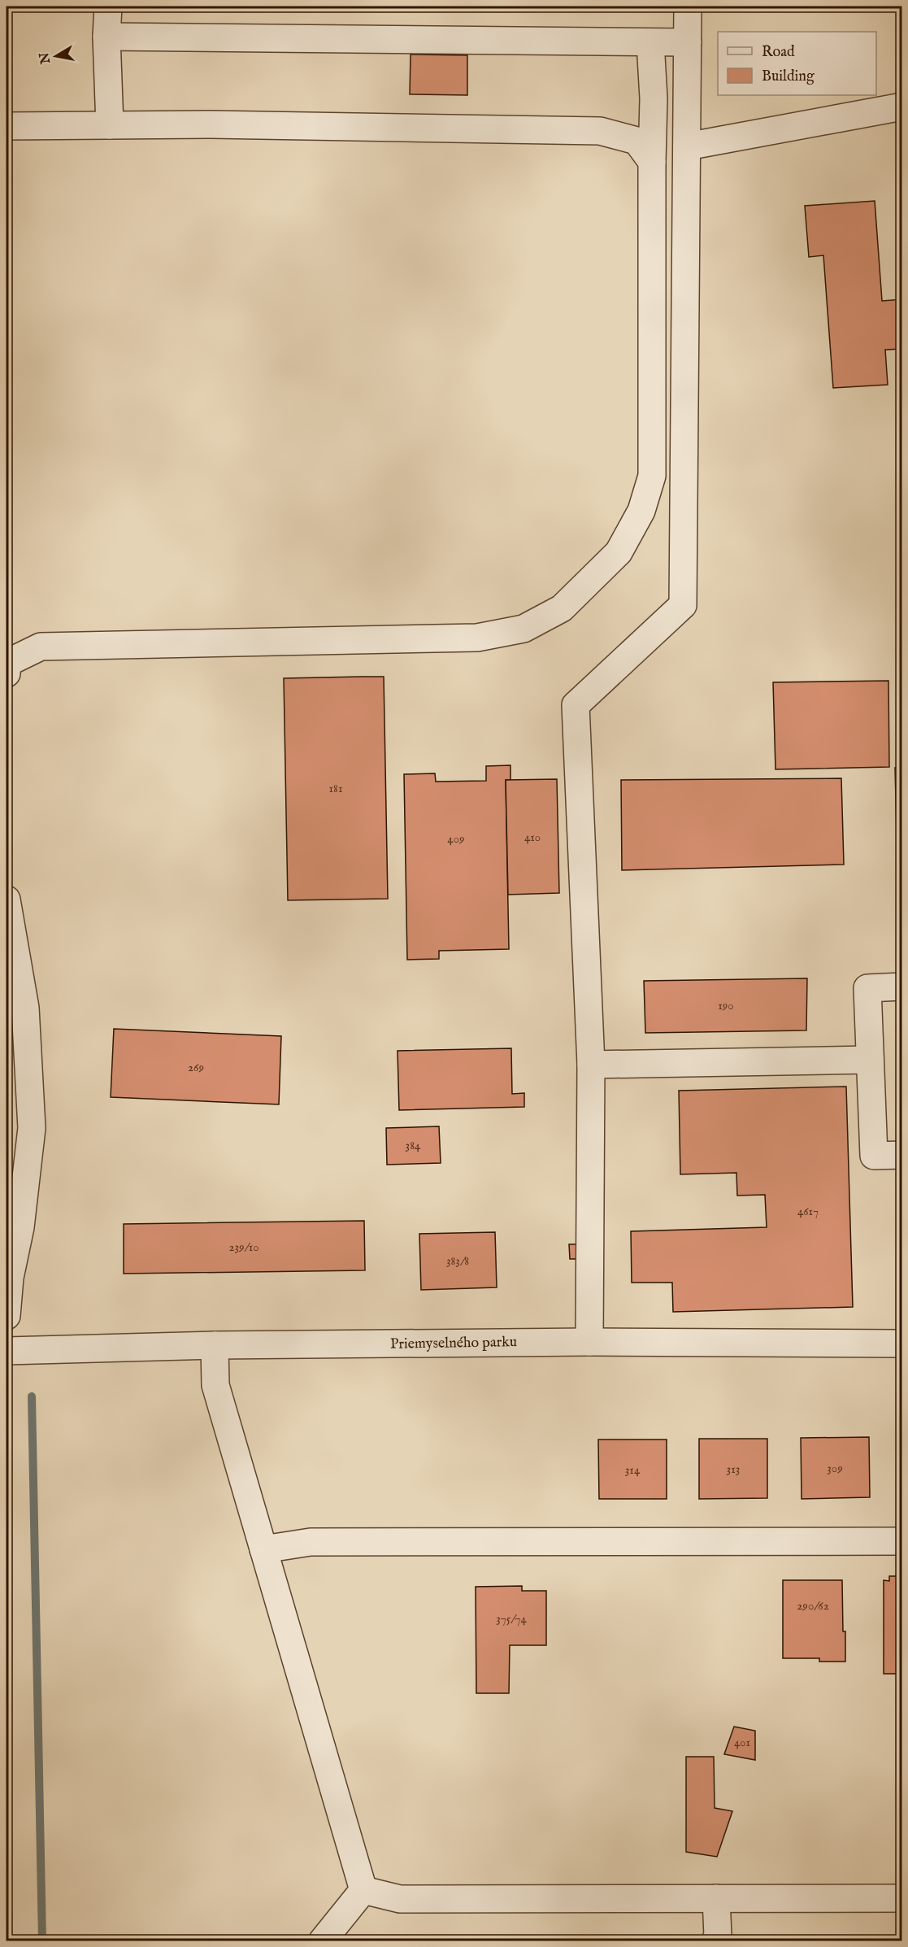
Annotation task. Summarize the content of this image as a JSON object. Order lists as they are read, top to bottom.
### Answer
{
  "streets": {
    "street": ["Priemyselného parku"]
  },
  "house_numbers": [
    "181",
    "410",
    "409",
    "190",
    "269",
    "384",
    "4617",
    "239/10",
    "383/8",
    "309",
    "313",
    "314",
    "290/62",
    "375/74",
    "401"
  ],
  "legend": ["Road", "Building"],
  "north": "left"
}
